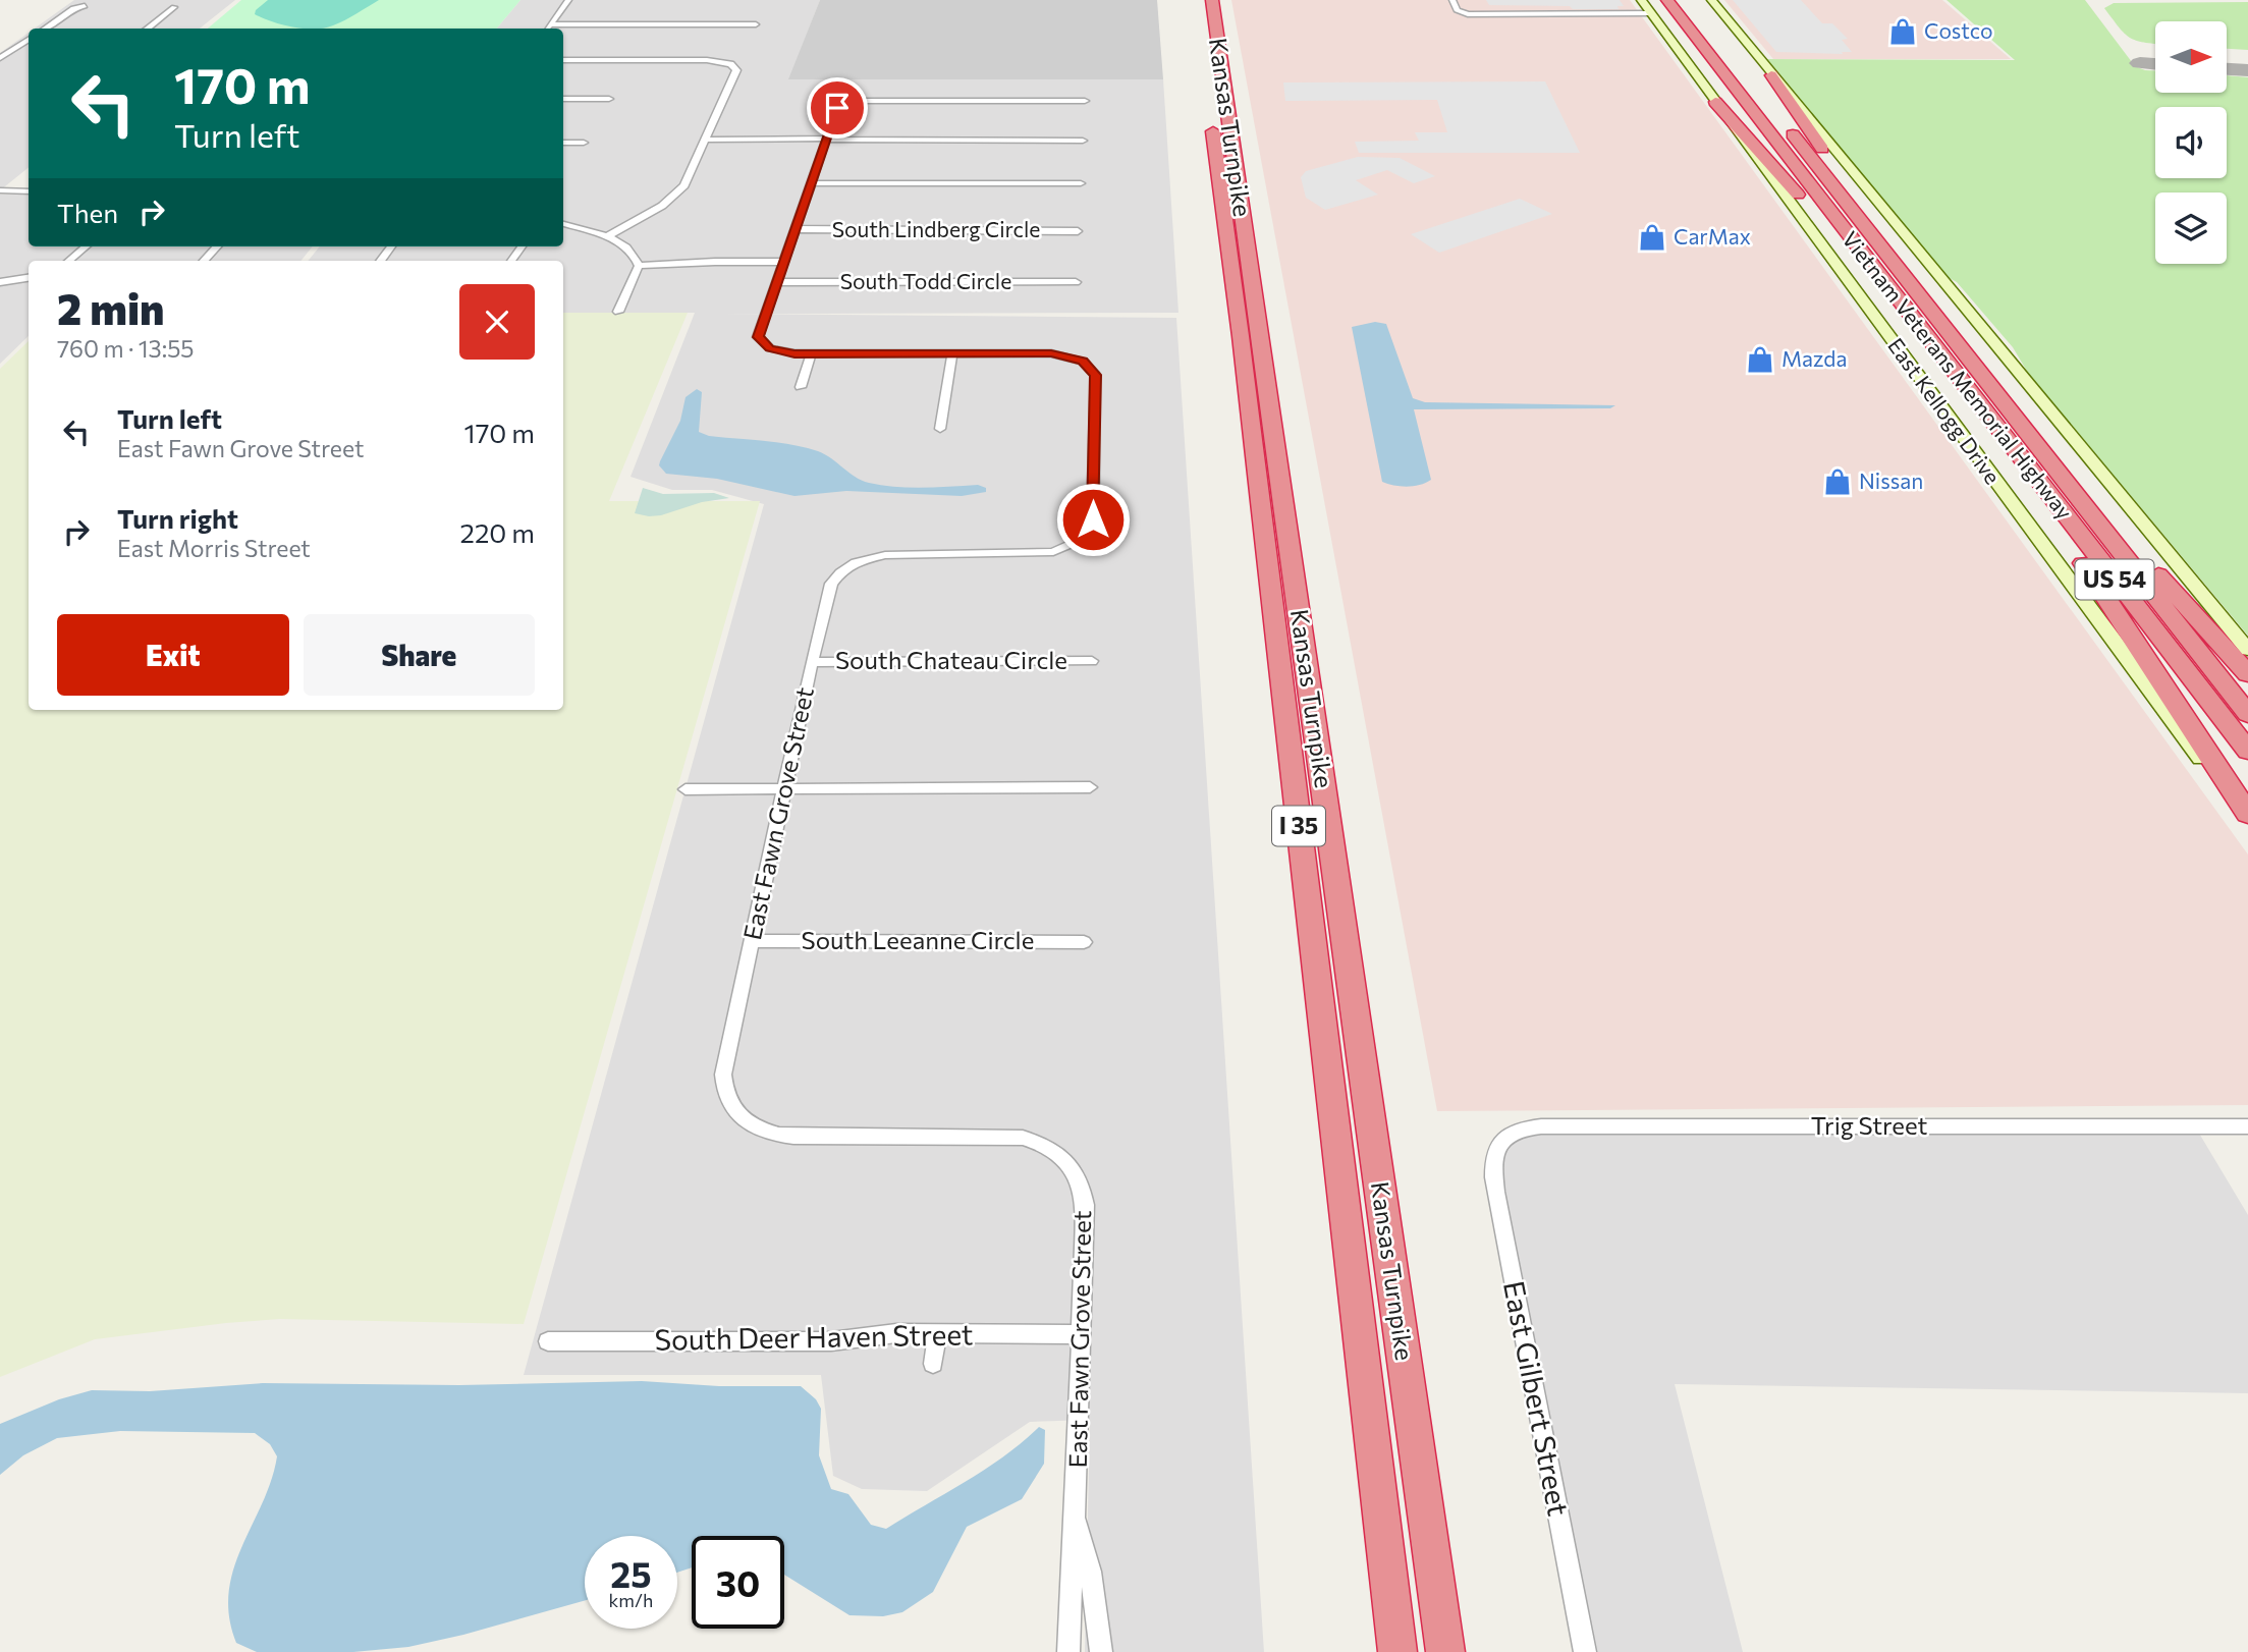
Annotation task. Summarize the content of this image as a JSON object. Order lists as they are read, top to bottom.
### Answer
{
  "streets": {
    "highway": [
      "Kansas Turnpike",
      "Vietnam Veterans Memorial Highway",
      "US 54",
      "I 35"
    ],
    "main road": ["East Kellogg Drive"],
    "street": [
      "South Lindberg Circle",
      "South Todd Circle",
      "South Chateau Circle",
      "East Fawn Grove Street",
      "South Leeanne Circle",
      "Trig Street",
      "South Deer Haven Street",
      "East Gilbert Street"
    ]
  },
  "crossings": [
    ["South Todd Circle", "East Fawn Grove Street"],
    ["South Chateau Circle", "East Fawn Grove Street"],
    ["East Fawn Grove Street", "South Leeanne Circle"],
    ["East Fawn Grove Street", "South Deer Haven Street"],
    ["Trig Street", "East Gilbert Street"]
  ],
  "places": {
    "shop": [
      "Costco",
      "CarMax",
      "Mazda",
      "Nissan"
    ]
  },
  "north": "right",
  "page": {
    "turn": ["170 m", "Turn left"],
    "then": "Then",
    "heading": ["2 min", "760 m · 13:55"],
    "list": [
      {
        "name": "Turn left",
        "note": "East Fawn Grove Street",
        "value": "170 m"
      },
      {
        "name": "Turn right",
        "note": "East Morris Street",
        "value": "220 m"
      }
    ],
    "buttons": ["Exit", "Share"],
    "speed": "25 km/h",
    "limit": "30"
  }
}
